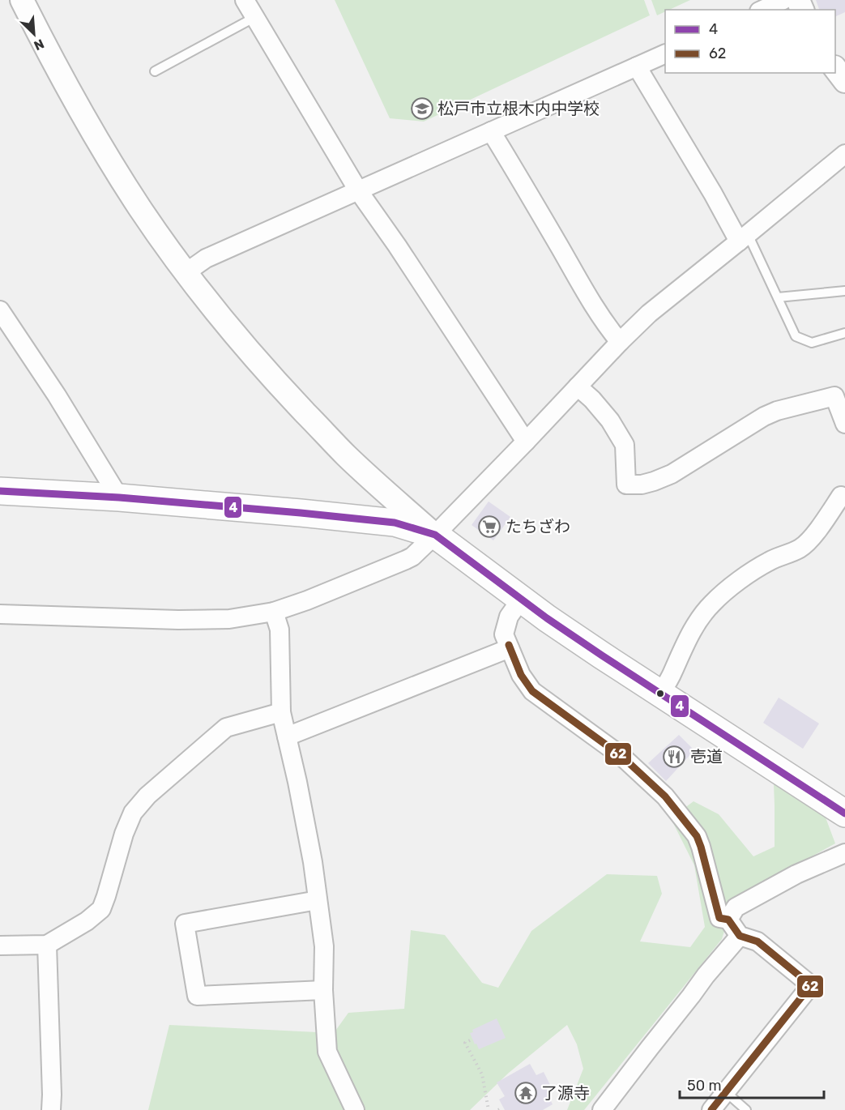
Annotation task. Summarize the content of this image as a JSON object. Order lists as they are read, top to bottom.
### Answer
{
  "places": {
    "school or university": ["松戸市立根木内中学校"],
    "supermarket": ["たちざわ"],
    "restaurant": ["壱道"],
    "temple": ["了源寺"]
  },
  "lines": ["transit line 4", "transit line 62"],
  "legend": ["4", "62"],
  "scale_bar": "50 m",
  "north": "bottom right"
}
